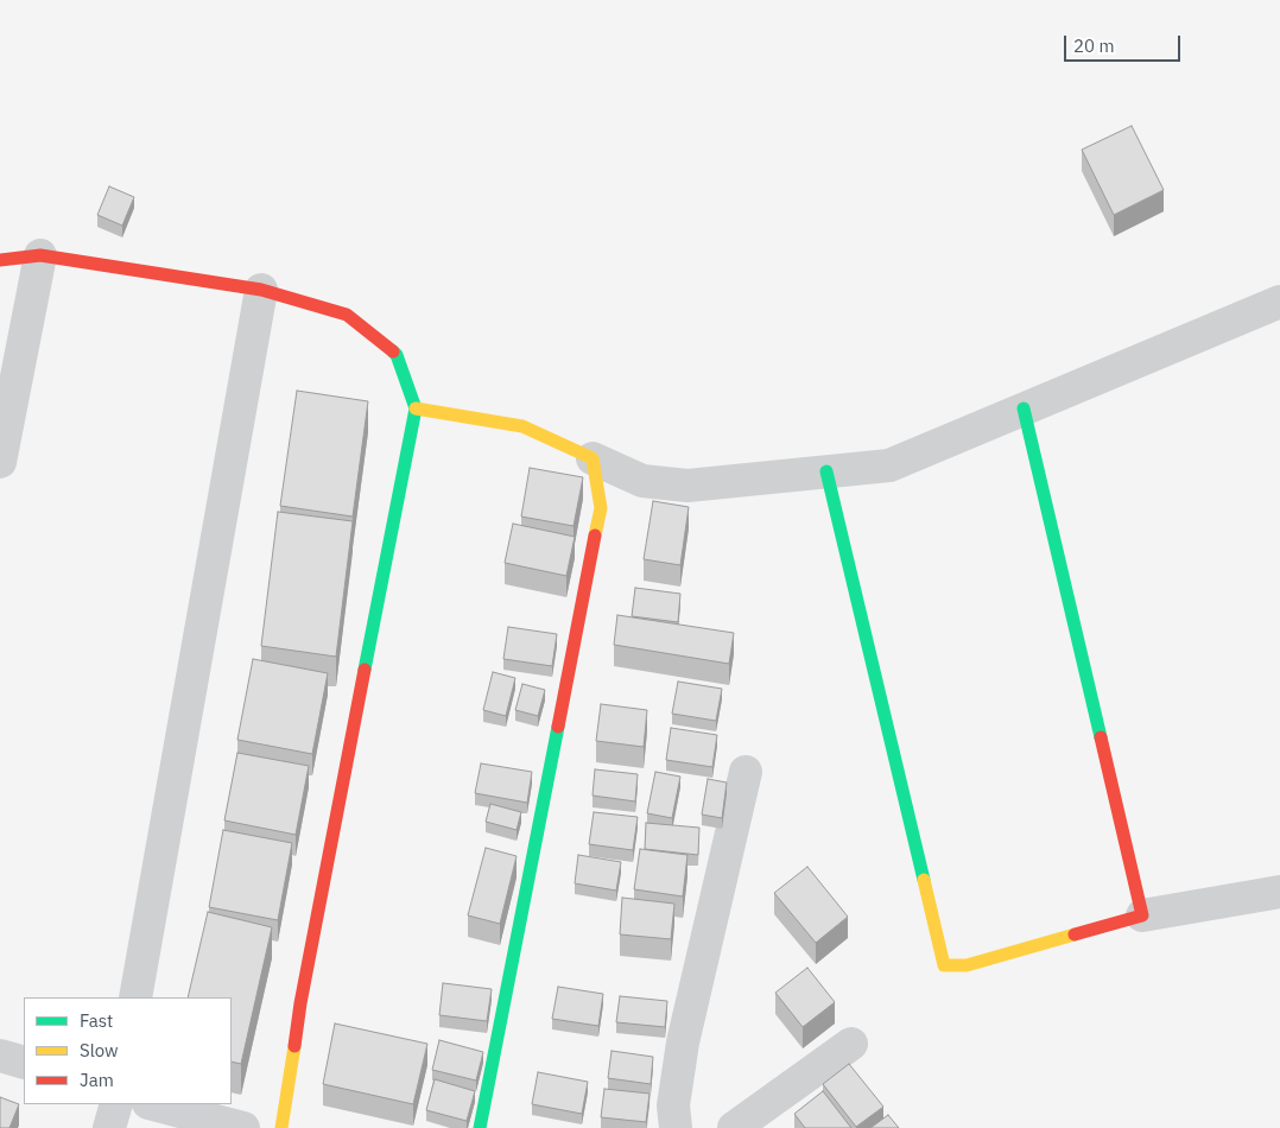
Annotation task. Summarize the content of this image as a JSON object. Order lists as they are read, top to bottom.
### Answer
{
  "legend": ["Fast", "Slow", "Jam"],
  "scale_bar": "20 m"
}
